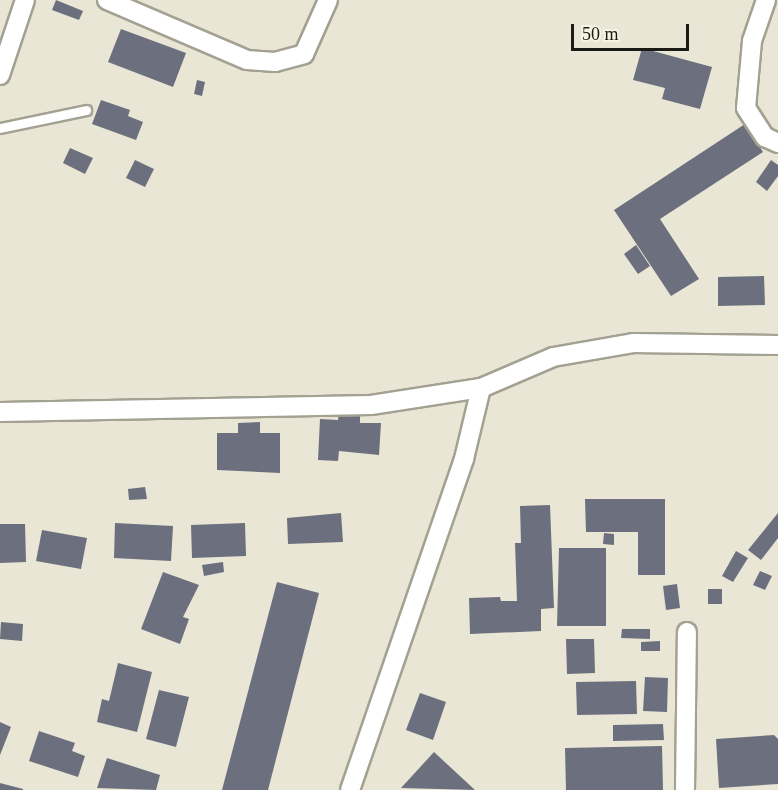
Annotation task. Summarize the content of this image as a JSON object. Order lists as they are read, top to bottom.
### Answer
{
  "scale_bar": "50 m"
}
